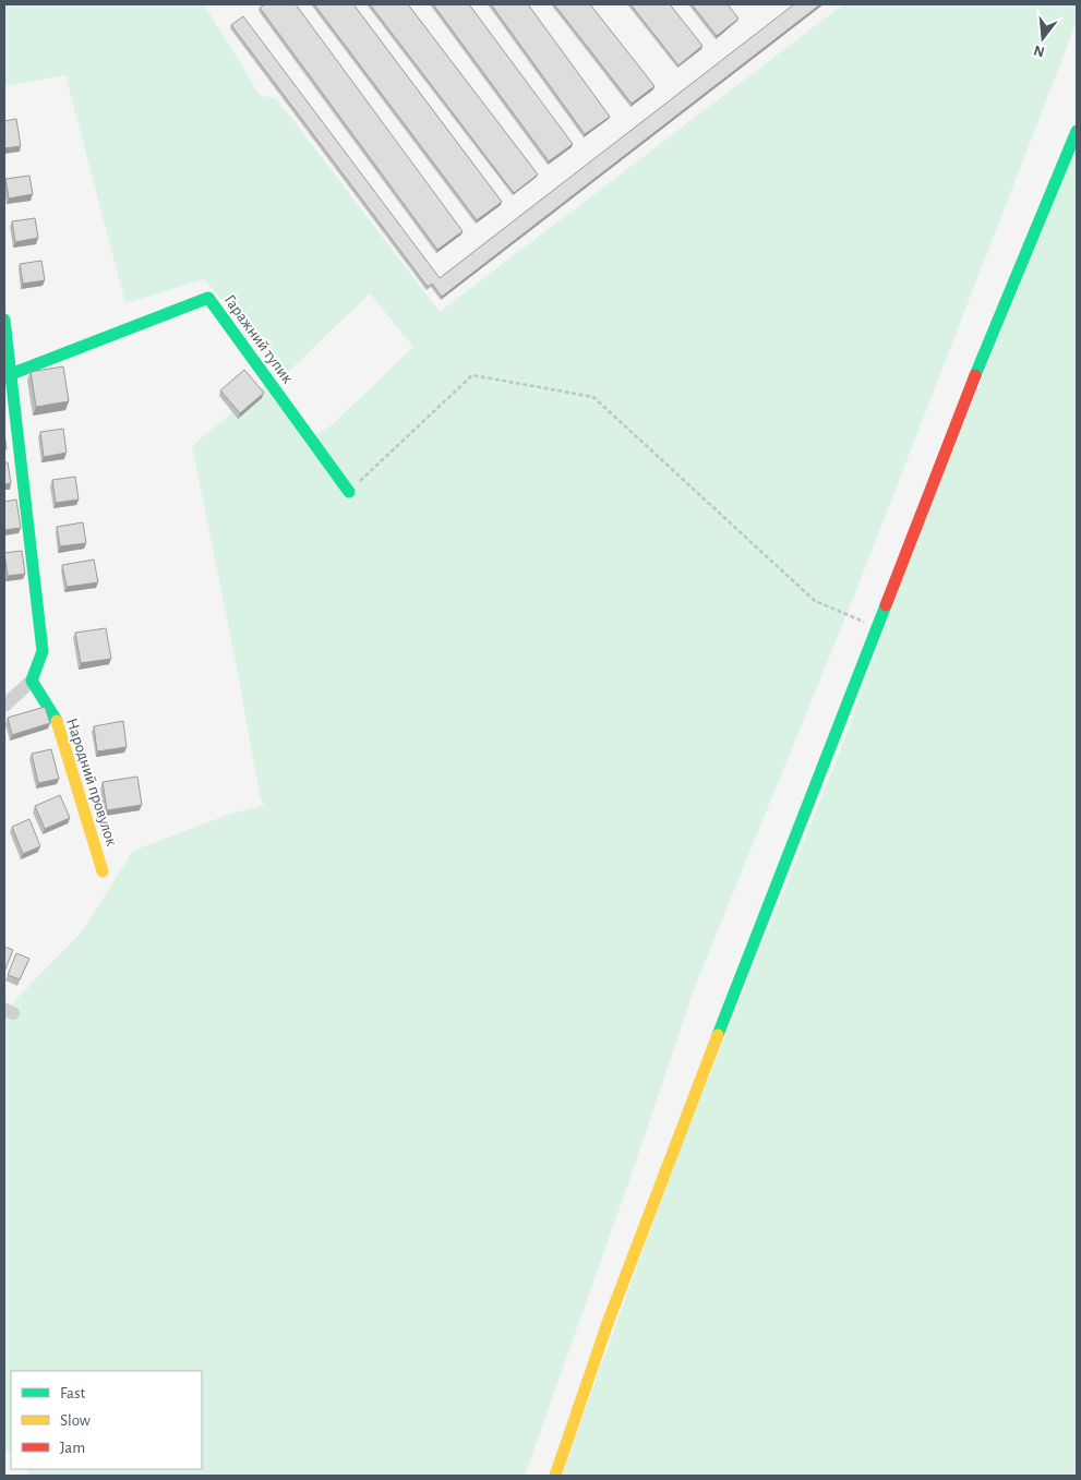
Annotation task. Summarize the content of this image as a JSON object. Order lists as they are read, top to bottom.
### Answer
{
  "streets": {
    "street": ["Гаражний тупик", "Народний провулок"]
  },
  "legend": ["Fast", "Slow", "Jam"],
  "north": "bottom"
}
